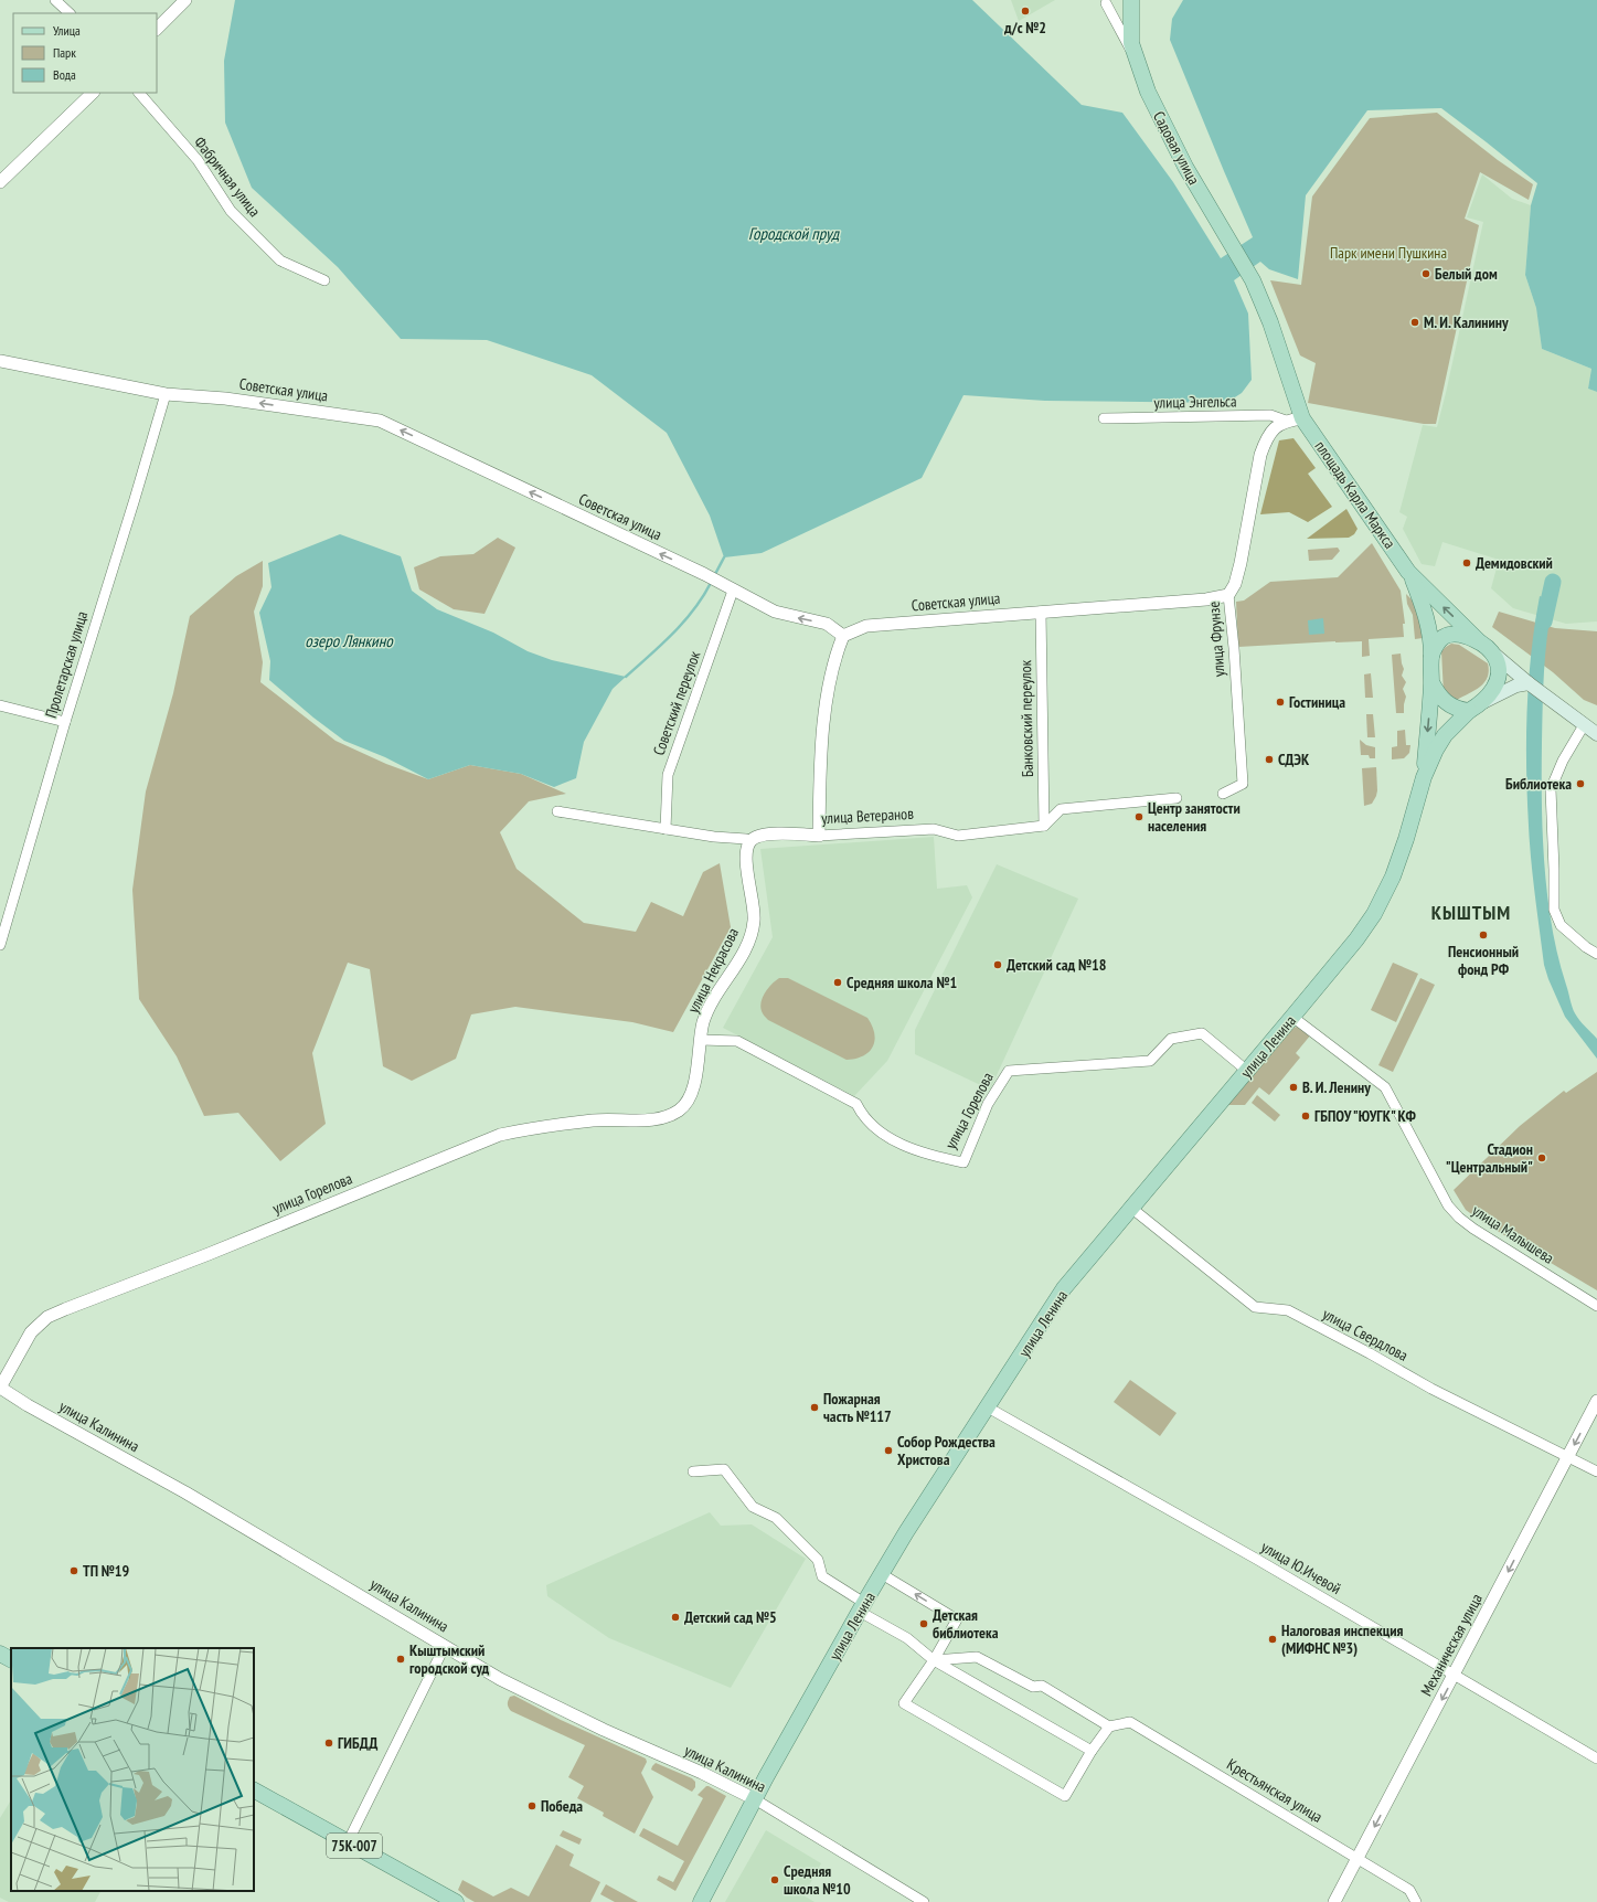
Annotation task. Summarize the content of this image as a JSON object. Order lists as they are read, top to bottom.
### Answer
{
  "streets": {
    "main road": [
      "Садовая улица",
      "площадь Карла Маркса",
      "улица Ленина",
      "75К-007"
    ],
    "street": [
      "Фабричная улица",
      "Советская улица",
      "улица Энгельса",
      "улица Фрунзе",
      "Пролетарская улица",
      "Советский переулок",
      "Банковский переулок",
      "улица Ветеранов",
      "улица Некрасова",
      "улица Горелова",
      "улица Малышева",
      "улица Свердлова",
      "улица Калинина",
      "улица Ю.Ичевой",
      "Механическая улица",
      "Крестьянская улица"
    ]
  },
  "crossings": [
    ["Садовая улица", "площадь Карла Маркса"],
    ["Советская улица", "улица Фрунзе"],
    ["Советская улица", "Пролетарская улица"],
    ["Советская улица", "Советский переулок"],
    ["Советская улица", "Банковский переулок"],
    ["улица Энгельса", "улица Фрунзе"],
    ["Советский переулок", "улица Ветеранов"],
    ["Банковский переулок", "улица Ветеранов"],
    ["улица Ветеранов", "улица Некрасова"],
    ["улица Некрасова", "улица Горелова"],
    ["улица Ленина", "улица Горелова"],
    ["улица Ленина", "улица Малышева"],
    ["улица Ленина", "улица Свердлова"],
    ["улица Ленина", "улица Калинина"],
    ["улица Ленина", "улица Ю.Ичевой"],
    ["улица Горелова", "улица Калинина"],
    ["улица Свердлова", "Механическая улица"],
    ["улица Ю.Ичевой", "Механическая улица"],
    ["Механическая улица", "Крестьянская улица"]
  ],
  "one_way": ["Советская улица", "Механическая улица"],
  "districts": ["КЫШТЫМ"],
  "water": ["Городской пруд", "озеро Лянкино"],
  "parks": ["Парк имени Пушкина"],
  "places": [
    "д/с №2",
    "Белый дом",
    "М. И. Калинину",
    "Демидовский",
    "Гостиница",
    "СДЭК",
    "Библиотека",
    "Центр занятости населения",
    "Пенсионный фонд РФ",
    "Детский сад №18",
    "Средняя школа №1",
    "В. И. Ленину",
    "ГБПОУ \"ЮУГК\" КФ",
    "Стадион \"Центральный\"",
    "Пожарная часть №117",
    "Собор Рождества Христова",
    "ТП №19",
    "Детский сад №5",
    "Детская библиотека",
    "Налоговая инспекция (МИФНС №3)",
    "Кыштымский городской суд",
    "ГИБДД",
    "Победа",
    "Средняя школа №10"
  ],
  "legend": ["Улица", "Парк", "Вода"]
}
